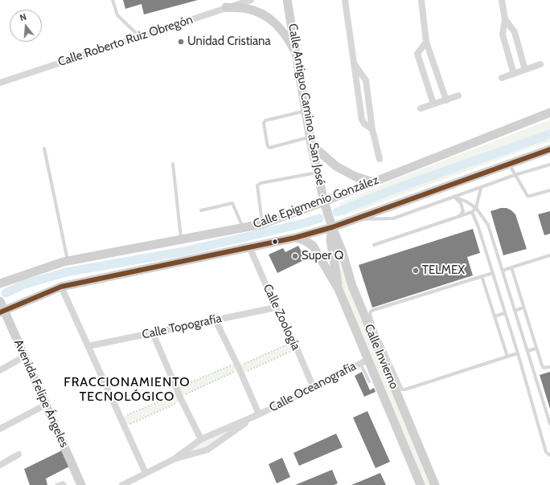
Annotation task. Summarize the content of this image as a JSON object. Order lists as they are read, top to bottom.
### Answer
{
  "streets": {
    "street": [
      "Calle Roberto Ruiz Obregón",
      "Calle Antiguo Camino a San José",
      "Calle Epigmenio González",
      "Calle Zoología",
      "Calle Topografía",
      "Calle Invierno",
      "Calle Oceanografía",
      "Avenida Felipe Ángeles"
    ]
  },
  "crossings": [
    ["Calle Antiguo Camino a San José", "Calle Epigmenio González"],
    ["Calle Antiguo Camino a San José", "Calle Invierno"],
    ["Calle Epigmenio González", "Calle Zoología"],
    ["Calle Epigmenio González", "Calle Invierno"],
    ["Calle Epigmenio González", "Avenida Felipe Ángeles"],
    ["Calle Zoología", "Calle Topografía"],
    ["Calle Zoología", "Calle Oceanografía"],
    ["Calle Invierno", "Calle Oceanografía"]
  ],
  "districts": ["FRACCIONAMIENTO TECNOLÓGICO"],
  "places": ["Unidad Cristiana", "Super Q", "TELMEX"],
  "north": "top"
}
